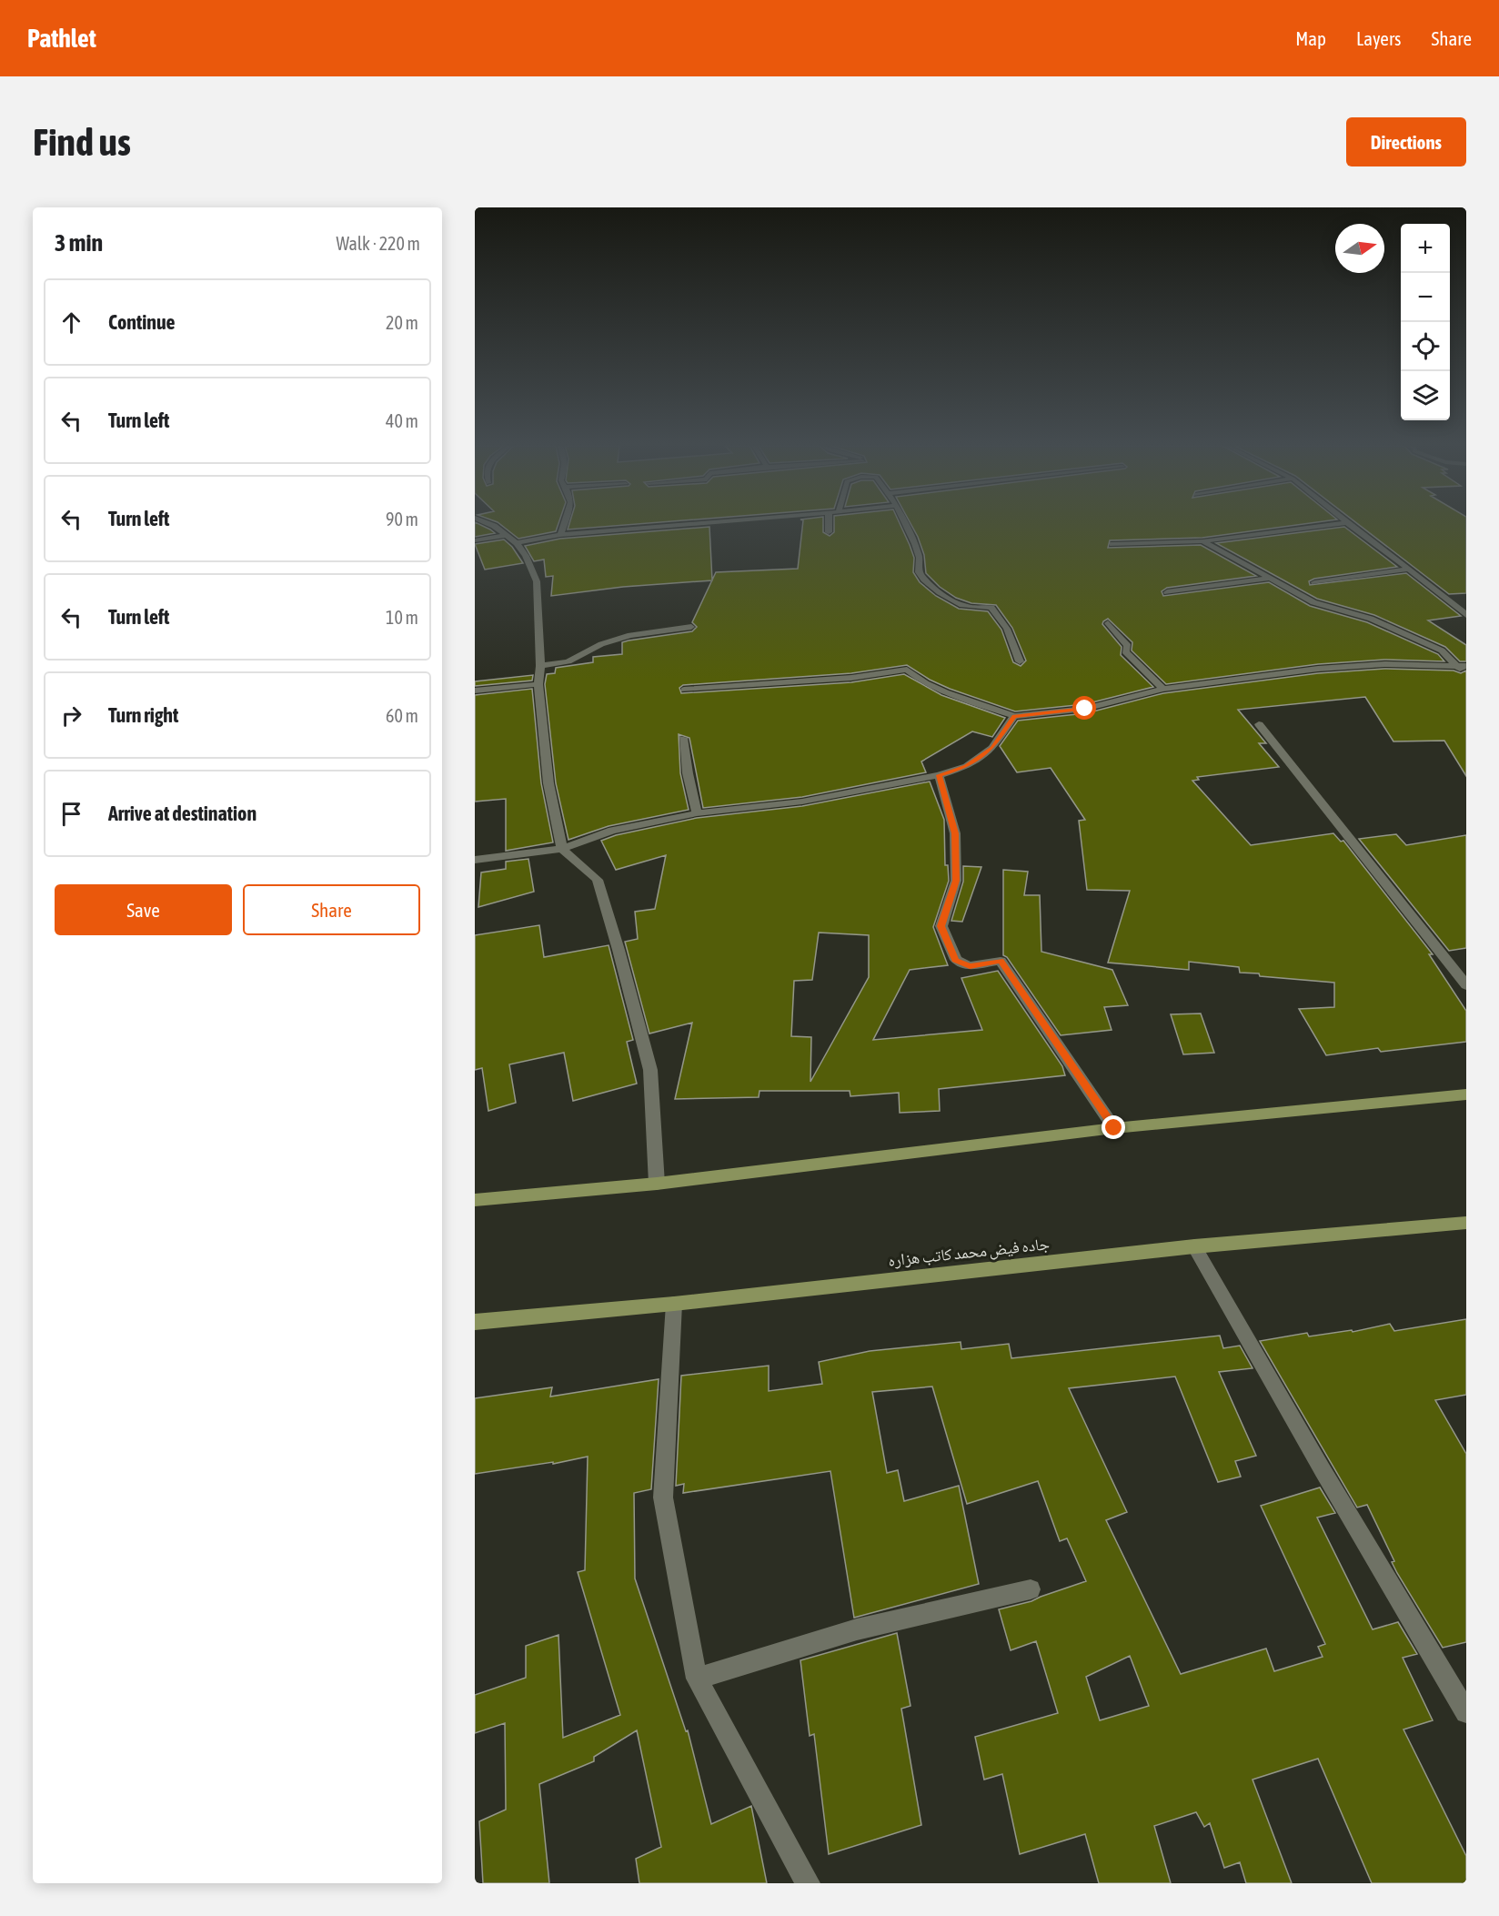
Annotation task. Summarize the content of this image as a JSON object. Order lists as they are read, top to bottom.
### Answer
{
  "streets": {
    "main road": ["جاده فیض محمد کاتب هزاره"]
  },
  "north": "right",
  "page": {
    "header": "Pathlet",
    "nav": ["Map", "Layers", "Share"],
    "buttons": [
      "Directions",
      ["Save", "Share"]
    ],
    "title": "Find us",
    "heading": ["3 min", "Walk · 220 m"],
    "map_buttons": ["+", "−"],
    "list": [
      ["Continue", "20 m"],
      ["Turn left", "40 m"],
      ["Turn left", "90 m"],
      ["Turn left", "10 m"],
      ["Turn right", "60 m"],
      "Arrive at destination"
    ]
  }
}
